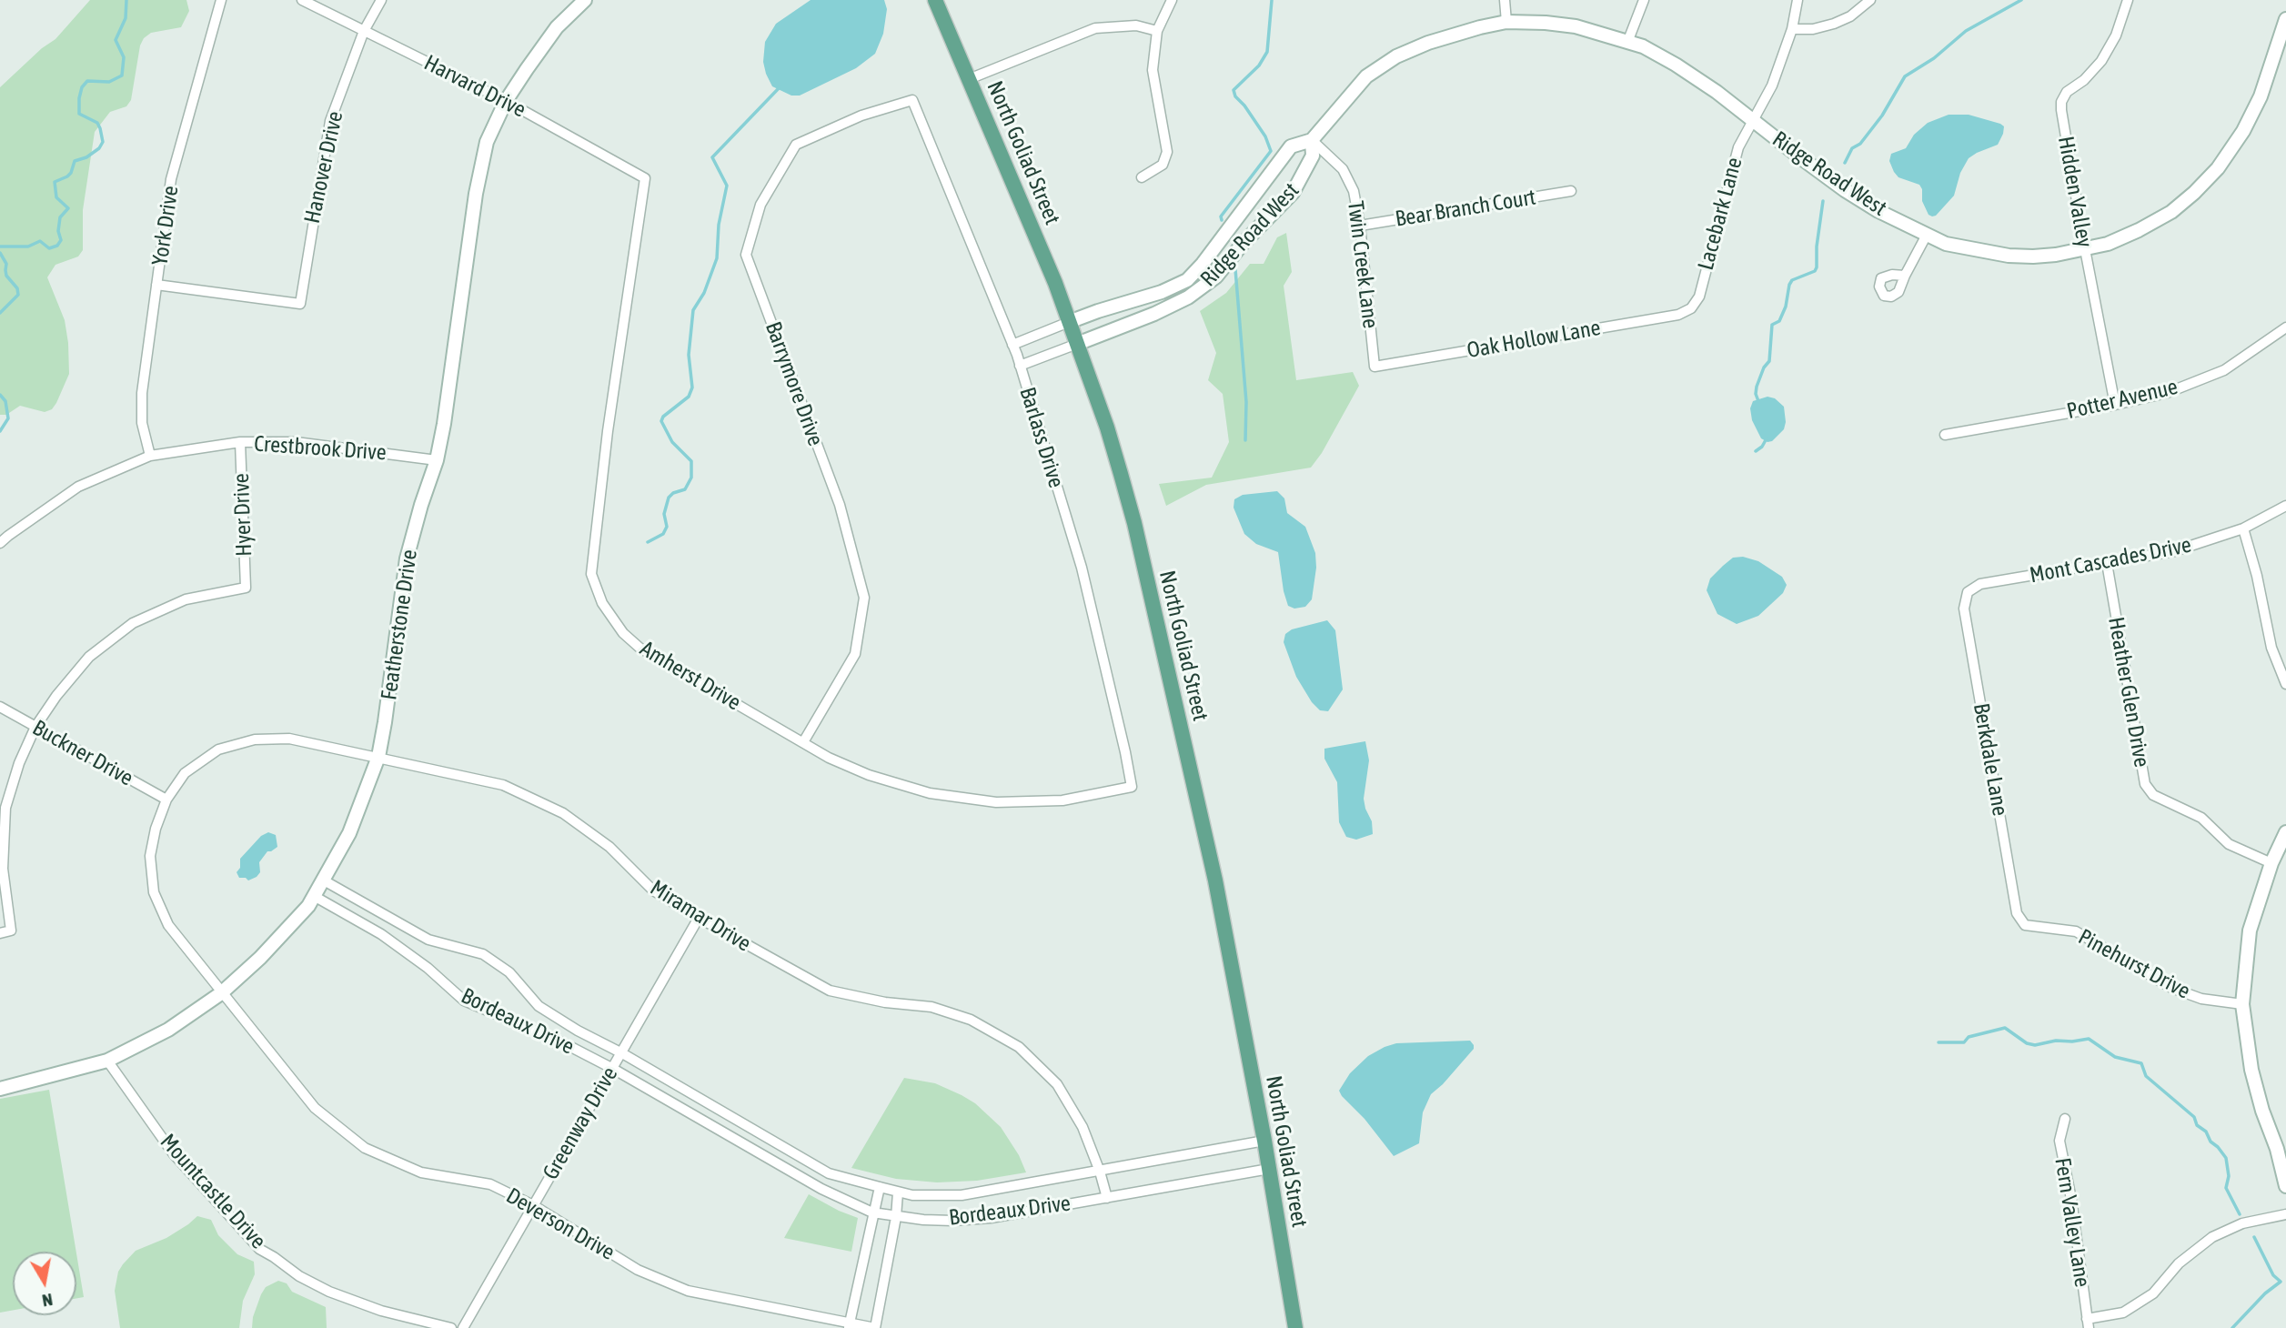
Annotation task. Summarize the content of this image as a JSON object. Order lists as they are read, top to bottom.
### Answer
{
  "streets": {
    "main road": ["North Goliad Street"],
    "street": [
      "Harvard Drive",
      "Hanover Drive",
      "Ridge Road West",
      "Hidden Valley",
      "Bear Branch Court",
      "Lacebark Lane",
      "York Drive",
      "Twin Creek Lane",
      "Oak Hollow Lane",
      "Barrymore Drive",
      "Potter Avenue",
      "Barlass Drive",
      "Crestbrook Drive",
      "Hyer Drive",
      "Mont Cascades Drive",
      "Featherstone Drive",
      "Amherst Drive",
      "Heather Glen Drive",
      "Buckner Drive",
      "Berkdale Lane",
      "Miramar Drive",
      "Pinehurst Drive",
      "Bordeaux Drive",
      "Greenway Drive",
      "Mountcastle Drive",
      "Fern Valley Lane",
      "Deverson Drive"
    ]
  },
  "crossings": [
    ["Harvard Drive", "Hanover Drive"],
    ["Harvard Drive", "Featherstone Drive"],
    ["Harvard Drive", "Amherst Drive"],
    ["North Goliad Street", "Ridge Road West"],
    ["North Goliad Street", "Bordeaux Drive"],
    ["Hanover Drive", "York Drive"],
    ["Ridge Road West", "Hidden Valley"],
    ["Ridge Road West", "Lacebark Lane"],
    ["Ridge Road West", "Twin Creek Lane"],
    ["Ridge Road West", "Barlass Drive"],
    ["Hidden Valley", "Potter Avenue"],
    ["Bear Branch Court", "Twin Creek Lane"],
    ["Lacebark Lane", "Oak Hollow Lane"],
    ["York Drive", "Crestbrook Drive"],
    ["Twin Creek Lane", "Oak Hollow Lane"],
    ["Barrymore Drive", "Barlass Drive"],
    ["Barrymore Drive", "Amherst Drive"],
    ["Barlass Drive", "Amherst Drive"],
    ["Crestbrook Drive", "Hyer Drive"],
    ["Crestbrook Drive", "Featherstone Drive"],
    ["Hyer Drive", "Buckner Drive"],
    ["Mont Cascades Drive", "Heather Glen Drive"],
    ["Mont Cascades Drive", "Berkdale Lane"],
    ["Featherstone Drive", "Miramar Drive"],
    ["Featherstone Drive", "Bordeaux Drive"],
    ["Featherstone Drive", "Mountcastle Drive"],
    ["Featherstone Drive", "Deverson Drive"],
    ["Buckner Drive", "Miramar Drive"],
    ["Buckner Drive", "Deverson Drive"],
    ["Berkdale Lane", "Pinehurst Drive"],
    ["Miramar Drive", "Bordeaux Drive"],
    ["Miramar Drive", "Greenway Drive"],
    ["Miramar Drive", "Deverson Drive"],
    ["Bordeaux Drive", "Greenway Drive"],
    ["Greenway Drive", "Deverson Drive"]
  ],
  "north": "bottom"
}
